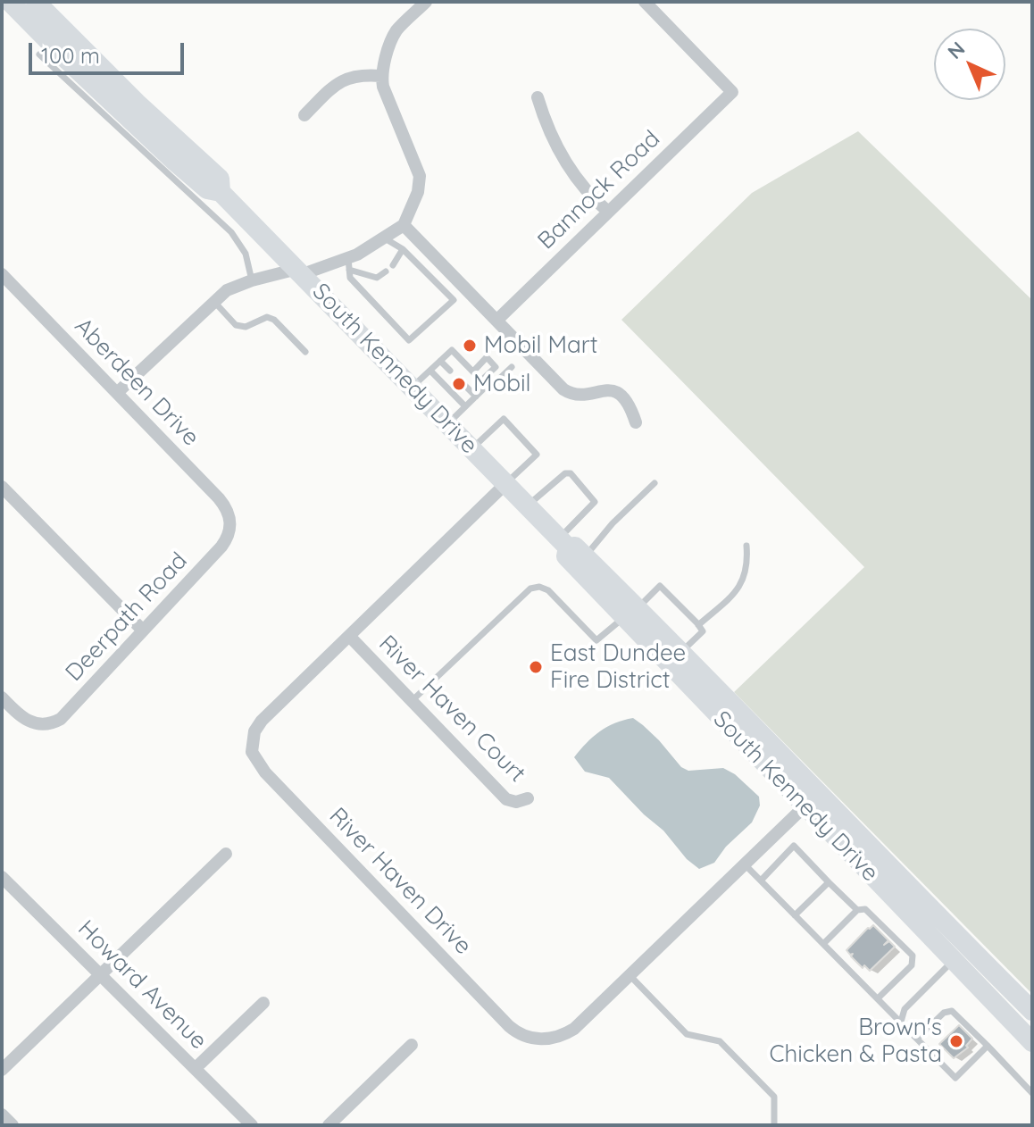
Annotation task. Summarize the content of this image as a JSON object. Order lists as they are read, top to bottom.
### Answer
{
  "streets": {
    "main road": ["South Kennedy Drive"],
    "street": [
      "Bannock Road",
      "Aberdeen Drive",
      "Deerpath Road",
      "River Haven Court",
      "River Haven Drive",
      "Howard Avenue"
    ]
  },
  "crossings": [
    ["South Kennedy Drive", "River Haven Drive"],
    ["Aberdeen Drive", "Deerpath Road"],
    ["River Haven Court", "River Haven Drive"]
  ],
  "places": [
    "Mobil Mart",
    "Mobil",
    "East Dundee Fire District",
    "Brown's Chicken & Pasta"
  ],
  "scale_bar": "100 m",
  "north": "top left"
}
